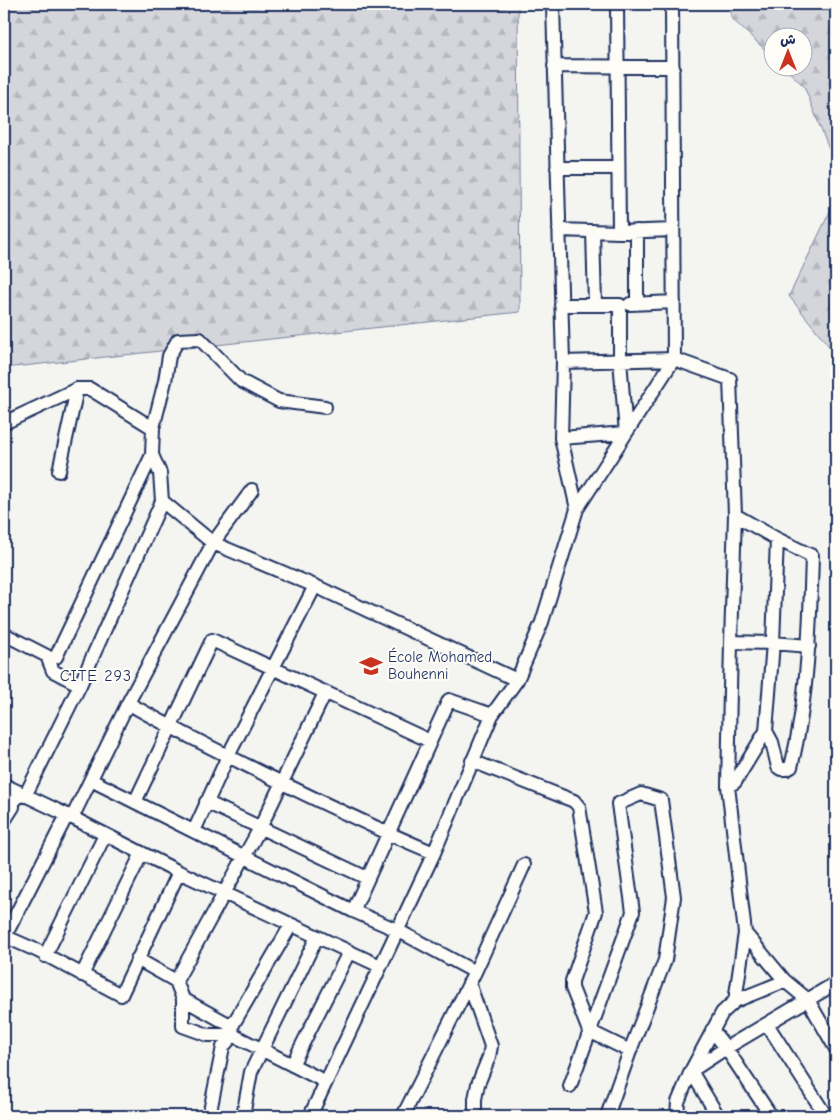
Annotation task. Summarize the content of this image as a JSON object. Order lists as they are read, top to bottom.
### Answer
{
  "districts": ["CITE 293"],
  "places": {
    "school or university": ["École Mohamed Bouhenni"]
  },
  "north": "top"
}
